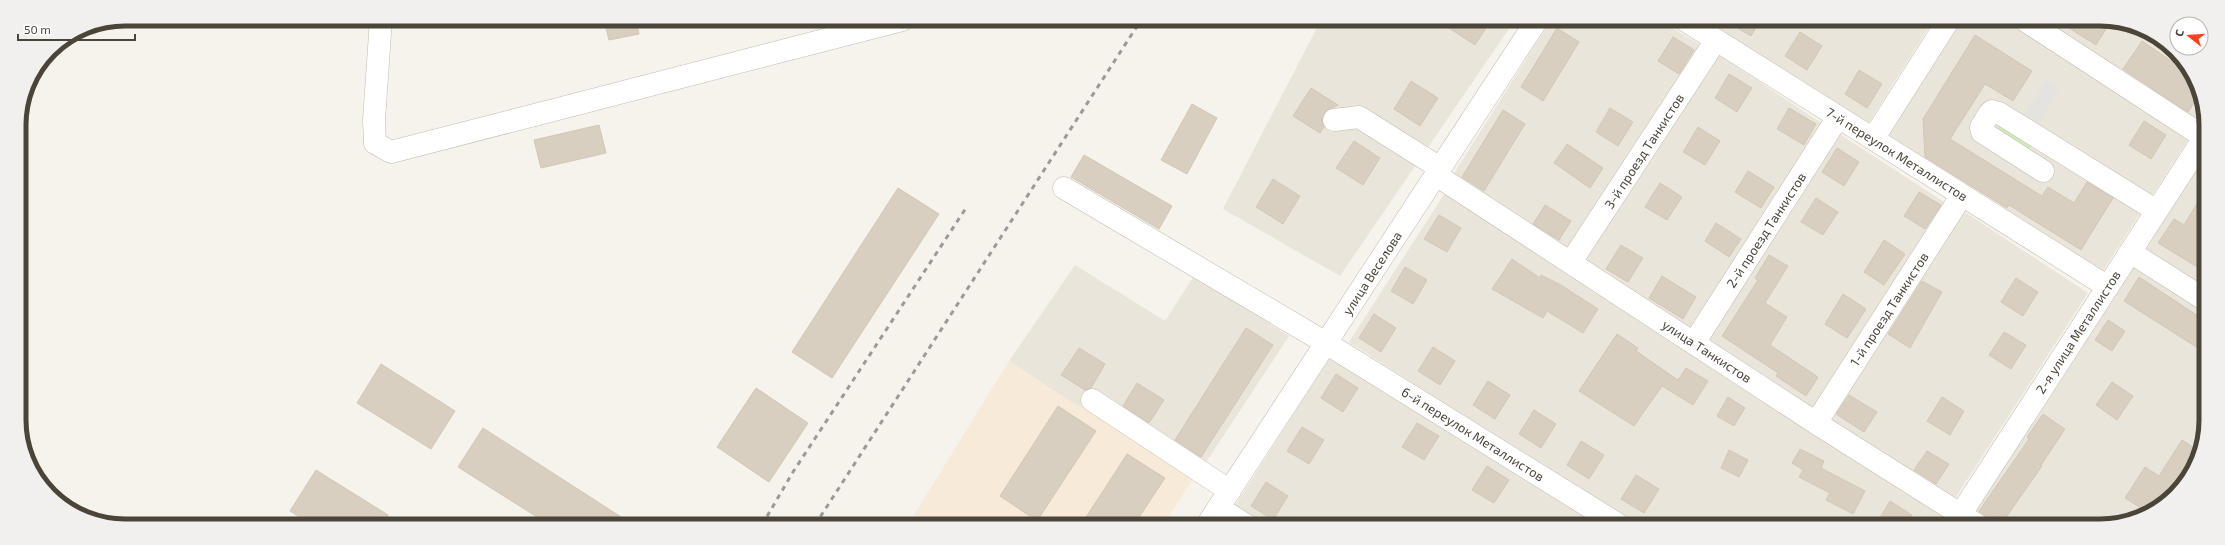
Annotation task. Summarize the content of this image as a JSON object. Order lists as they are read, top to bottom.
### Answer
{
  "streets": {
    "street": [
      "3-й проезд Танкистов",
      "7-й переулок Металлистов",
      "2-й проезд Танкистов",
      "улица Веселова",
      "1-й проезд Танкистов",
      "2-я улица Металлистов",
      "улица Танкистов",
      "6-й переулок Металлистов"
    ]
  },
  "crossings": [
    ["3-й проезд Танкистов", "7-й переулок Металлистов"],
    ["3-й проезд Танкистов", "улица Танкистов"],
    ["7-й переулок Металлистов", "2-й проезд Танкистов"],
    ["7-й переулок Металлистов", "1-й проезд Танкистов"],
    ["7-й переулок Металлистов", "2-я улица Металлистов"],
    ["2-й проезд Танкистов", "улица Танкистов"],
    ["улица Веселова", "улица Танкистов"],
    ["улица Веселова", "6-й переулок Металлистов"],
    ["1-й проезд Танкистов", "улица Танкистов"]
  ],
  "scale_bar": "50 m",
  "north": "left"
}
